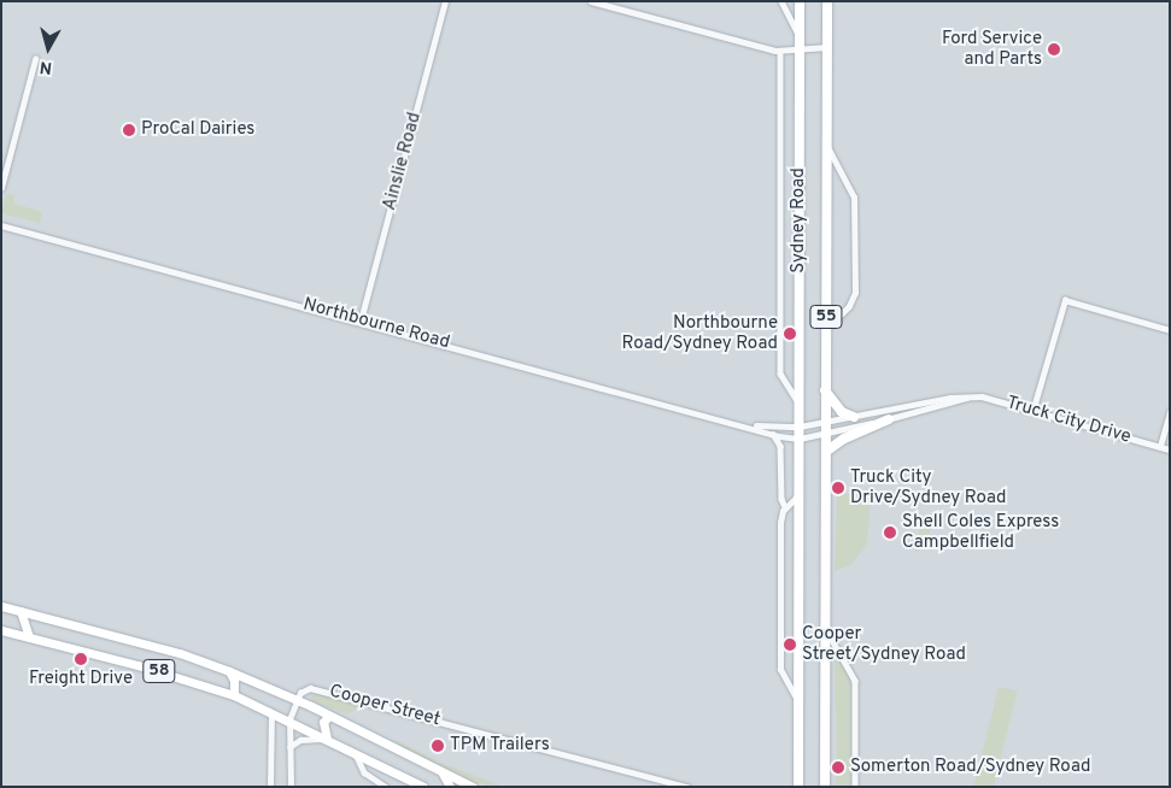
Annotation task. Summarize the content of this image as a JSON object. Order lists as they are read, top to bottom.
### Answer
{
  "streets": {
    "highway": ["Sydney Road", "55"],
    "main road": ["58", "Cooper Street"],
    "street": ["Ainslie Road", "Northbourne Road", "Truck City Drive"]
  },
  "crossings": [
    ["Ainslie Road", "Northbourne Road"],
    ["Sydney Road", "Northbourne Road"],
    ["Sydney Road", "Truck City Drive"],
    ["Northbourne Road", "Truck City Drive"]
  ],
  "places": [
    "Ford Service and Parts",
    "ProCal Dairies",
    "Northbourne Road/Sydney Road",
    "Truck City Drive/Sydney Road",
    "Shell Coles Express Campbellfield",
    "Cooper Street/Sydney Road",
    "Freight Drive",
    "TPM Trailers",
    "Somerton Road/Sydney Road"
  ],
  "north": "bottom"
}
